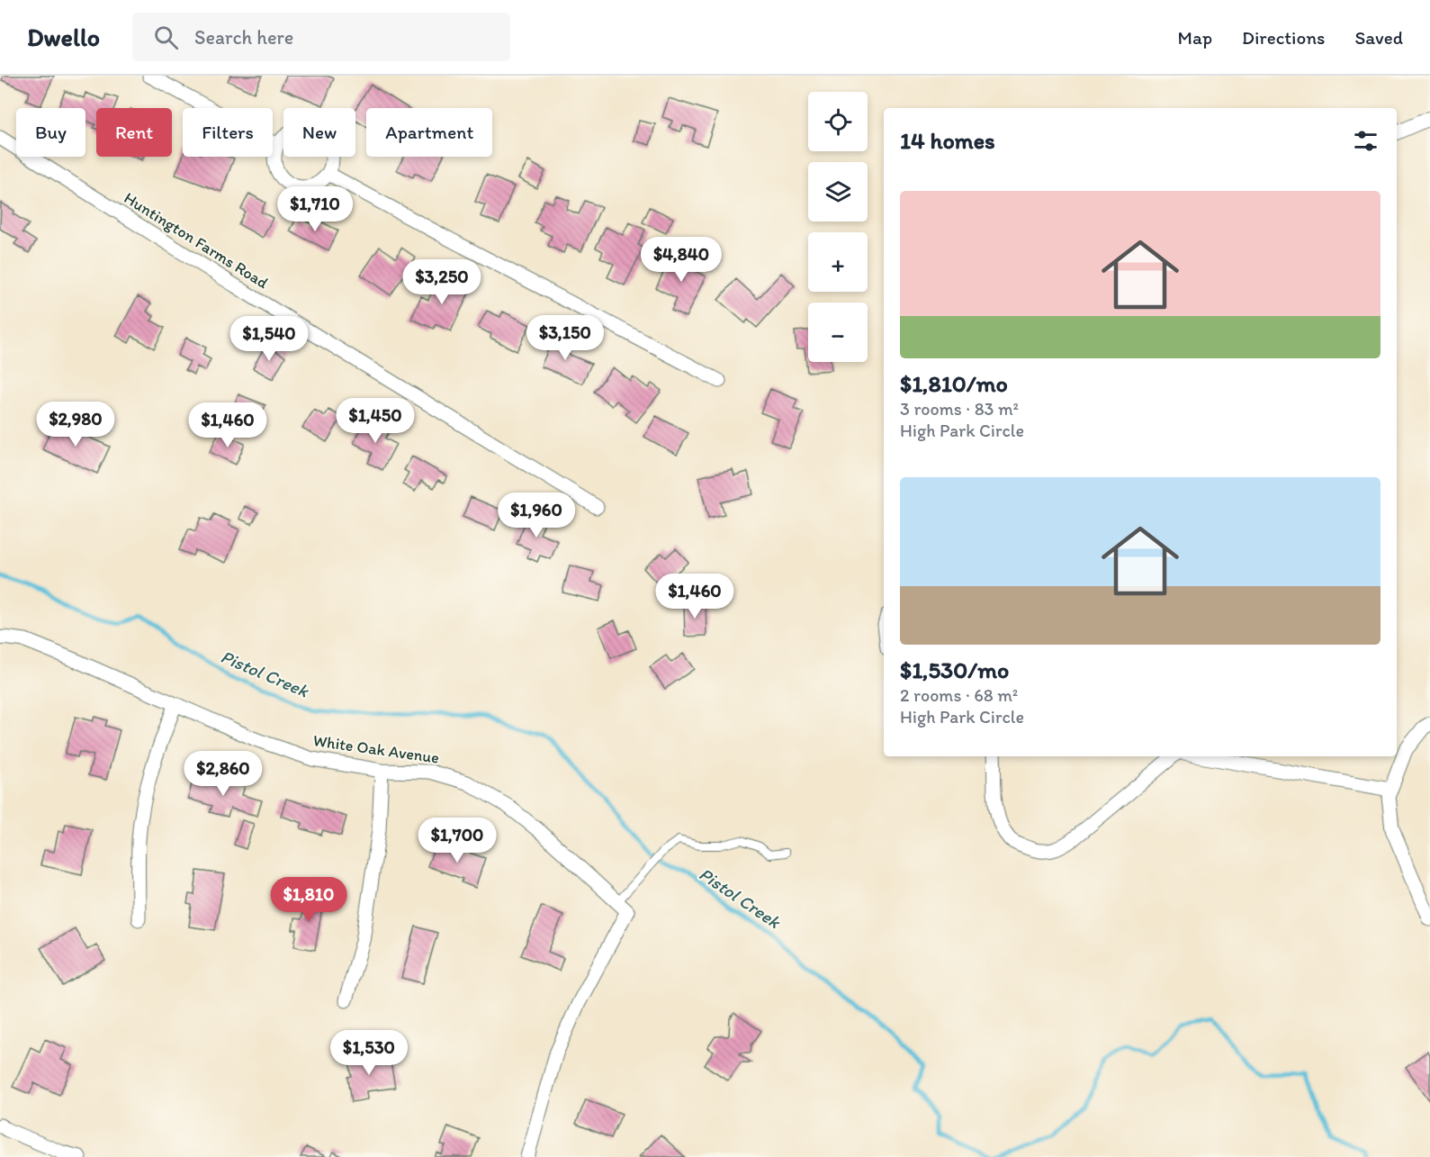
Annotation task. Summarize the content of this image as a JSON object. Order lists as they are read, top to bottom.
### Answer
{
  "streets": {
    "street": ["Huntington Farms Road", "White Oak Avenue"]
  },
  "water": ["Pistol Creek"],
  "page": {
    "header": "Dwello",
    "search": "Search here",
    "nav": ["Map", "Directions", "Saved"],
    "map_buttons": ["+", "−"],
    "chip": [
      "Buy",
      "Rent",
      "Filters",
      "New",
      "Apartment"
    ],
    "heading": "14 homes",
    "list": [
      {
        "name": "$1,810/mo",
        "note": "3 rooms · 83 m² · High Park Circle"
      },
      {
        "name": "$1,530/mo",
        "note": "2 rooms · 68 m² · High Park Circle"
      }
    ],
    "price": [
      "$1,710",
      "$4,840",
      "$3,250",
      "$3,150",
      "$1,540",
      "$1,450",
      "$2,980",
      "$1,460",
      "$1,960",
      "$1,460",
      "$2,860",
      "$1,700",
      "$1,810",
      "$1,530"
    ]
  }
}
